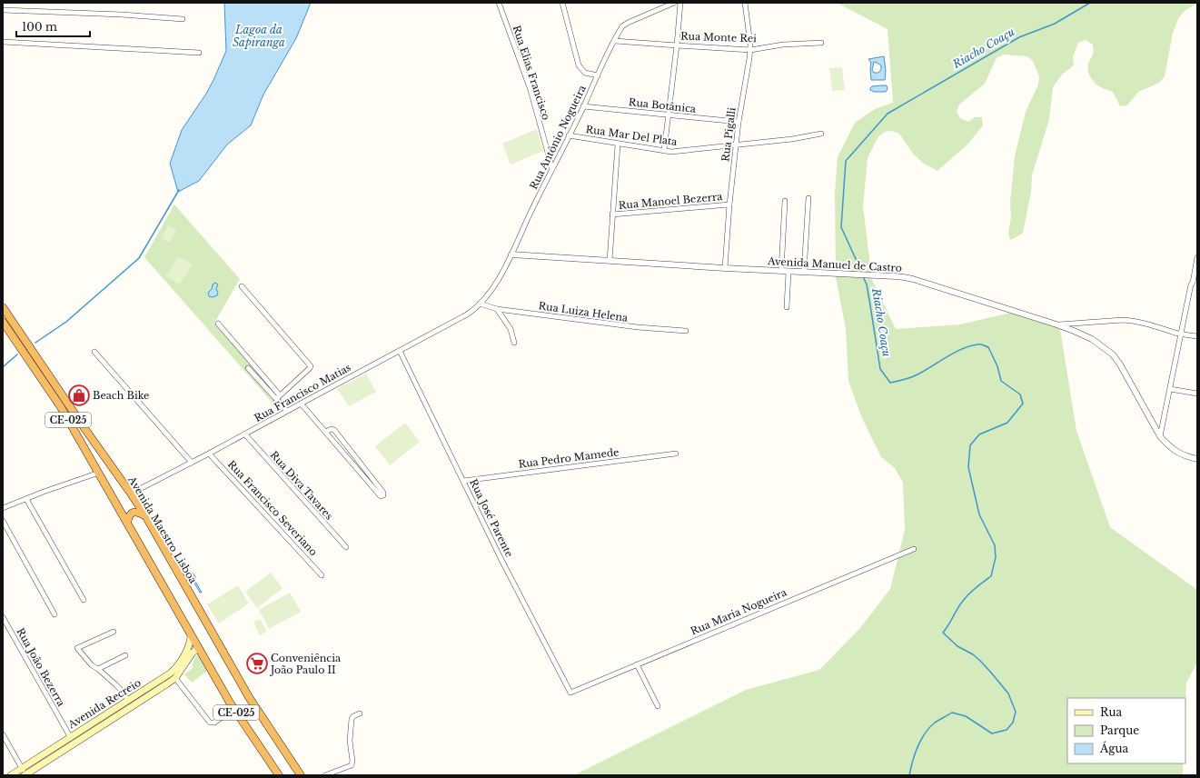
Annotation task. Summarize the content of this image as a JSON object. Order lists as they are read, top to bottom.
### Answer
{
  "streets": {
    "highway": ["CE-025", "Avenida Maestro Lisboa"],
    "main road": ["Avenida Recreio"],
    "street": [
      "Rua Monte Rei",
      "Rua Elias Francisco",
      "Rua Botânica",
      "Rua Pigalli",
      "Rua Mar Del Plata",
      "Rua Antônio Nogueira",
      "Rua Manoel Bezerra",
      "Avenida Manuel de Castro",
      "Rua Luiza Helena",
      "Rua Francisco Matias",
      "Rua Pedro Mamede",
      "Rua Diva Tavares",
      "Rua Francisco Severiano",
      "Rua José Parente",
      "Rua Maria Nogueira",
      "Rua João Bezerra"
    ]
  },
  "crossings": [
    ["Rua Monte Rei", "Rua Pigalli"],
    ["Rua Monte Rei", "Rua Antônio Nogueira"],
    ["Rua Elias Francisco", "Rua Antônio Nogueira"],
    ["Rua Botânica", "Rua Pigalli"],
    ["Rua Botânica", "Rua Antônio Nogueira"],
    ["Rua Pigalli", "Rua Mar Del Plata"],
    ["Rua Pigalli", "Rua Manoel Bezerra"],
    ["Rua Pigalli", "Avenida Manuel de Castro"],
    ["Rua Mar Del Plata", "Rua Antônio Nogueira"],
    ["Rua Antônio Nogueira", "Avenida Manuel de Castro"],
    ["Rua Antônio Nogueira", "Rua Luiza Helena"],
    ["Rua Antônio Nogueira", "Rua Francisco Matias"],
    ["Rua Luiza Helena", "Rua Francisco Matias"],
    ["Rua Francisco Matias", "Rua Diva Tavares"],
    ["Rua Francisco Matias", "Rua Francisco Severiano"],
    ["Rua Francisco Matias", "Rua José Parente"],
    ["Rua Francisco Matias", "Avenida Maestro Lisboa"],
    ["CE-025", "Avenida Maestro Lisboa"],
    ["CE-025", "Avenida Recreio"],
    ["Rua Pedro Mamede", "Rua José Parente"],
    ["Rua José Parente", "Rua Maria Nogueira"],
    ["Rua João Bezerra", "Avenida Recreio"]
  ],
  "water": ["Lagoa da Sapiranga", "Riacho Coaçu"],
  "places": {
    "shop": ["Beach Bike"],
    "supermarket": ["Conveniência João Paulo II"]
  },
  "legend": ["Rua", "Parque", "Água"],
  "scale_bar": "100 m"
}
